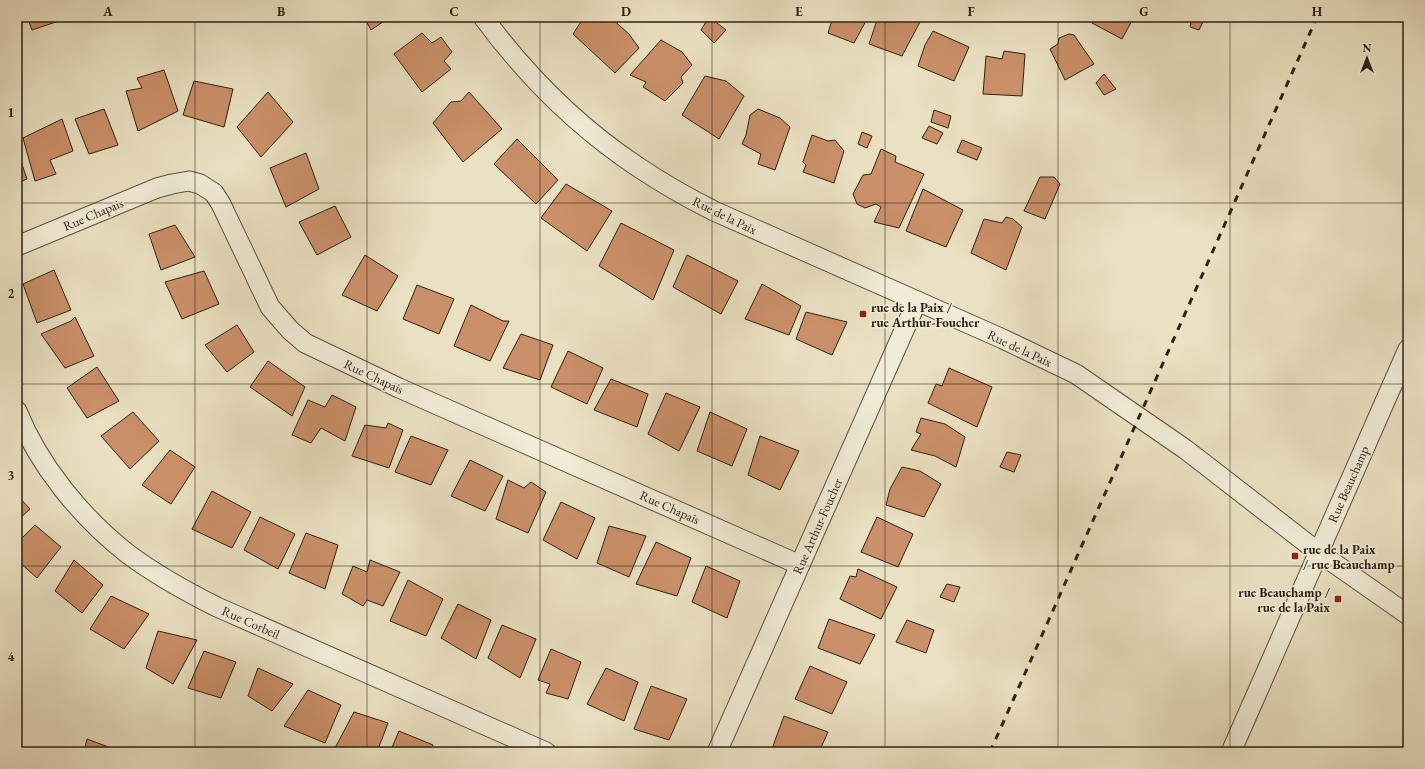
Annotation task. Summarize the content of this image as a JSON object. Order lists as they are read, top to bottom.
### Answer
{
  "streets": {
    "street": [
      "Rue Chapais",
      "Rue de la Paix",
      "Rue Beauchamp",
      "Rue Arthur-Foucher",
      "Rue Corbeil"
    ]
  },
  "crossings": [
    ["Rue Chapais", "Rue Arthur-Foucher"],
    ["Rue de la Paix", "Rue Beauchamp"],
    ["Rue de la Paix", "Rue Arthur-Foucher"]
  ],
  "places": {
    "transit": ["rue de la Paix / rue Arthur-Foucher", "rue de la Paix / rue Beauchamp", "rue Beauchamp / rue de la Paix"]
  },
  "north": "top",
  "grid": {
    "columns": [
      "A",
      "B",
      "C",
      "D",
      "E",
      "F",
      "G",
      "H"
    ],
    "rows": [
      "1",
      "2",
      "3",
      "4"
    ]
  }
}
